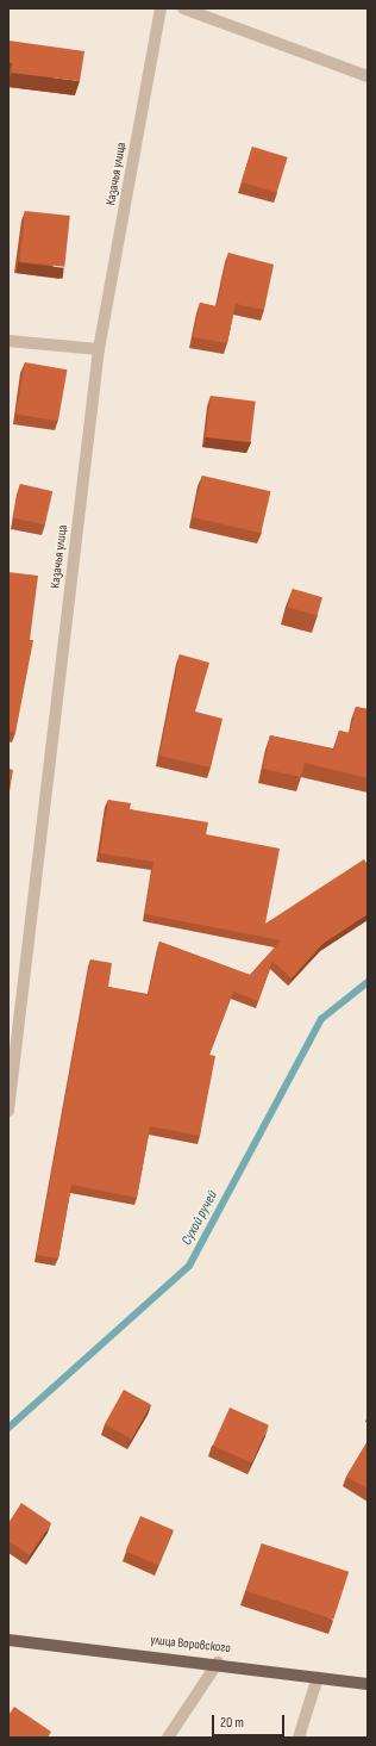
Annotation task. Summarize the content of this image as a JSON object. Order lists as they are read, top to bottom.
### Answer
{
  "streets": {
    "main road": ["улица Воровского"],
    "street": ["Казачья улица"]
  },
  "water": ["Сухой ручей"],
  "scale_bar": "20 m"
}
